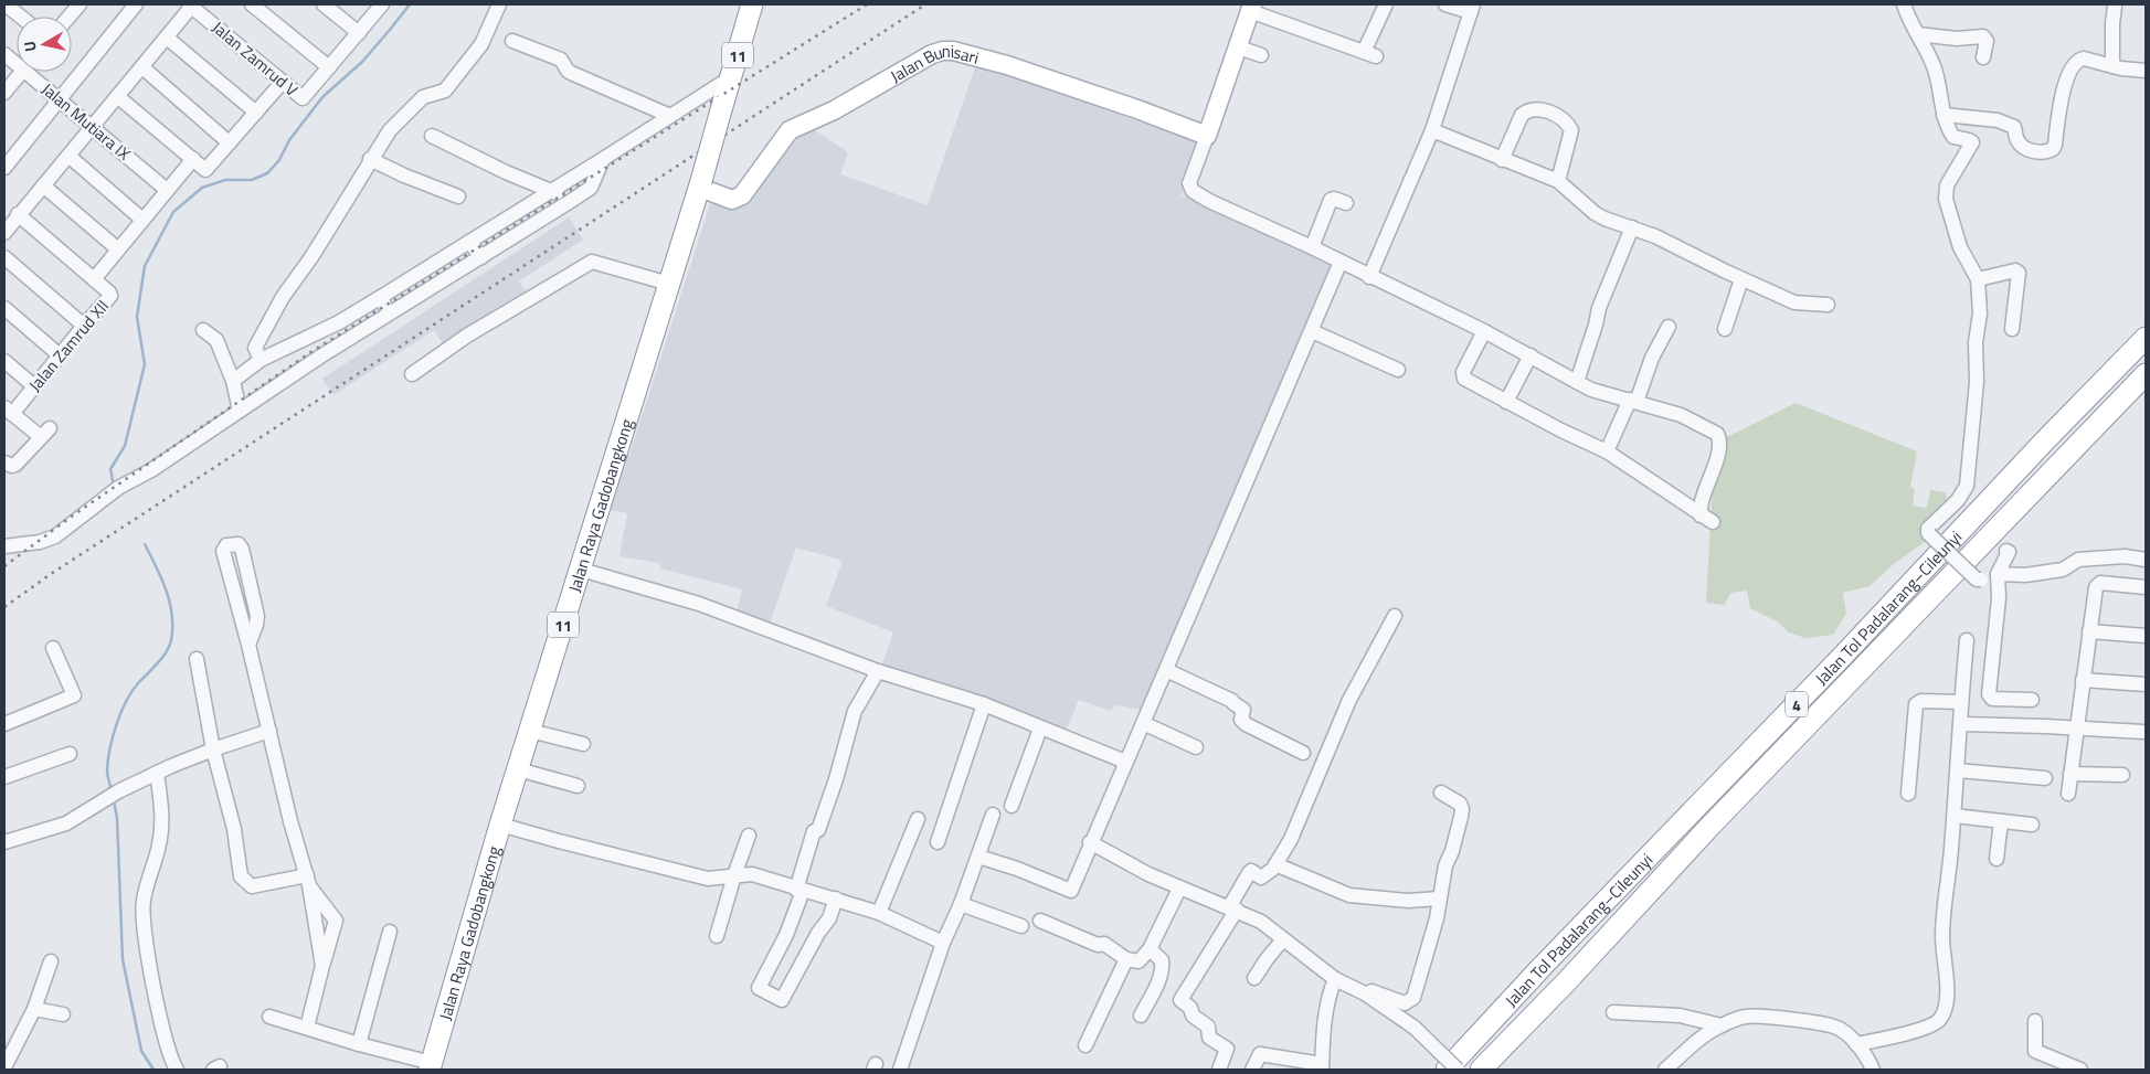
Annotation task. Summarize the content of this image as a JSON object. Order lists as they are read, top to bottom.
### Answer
{
  "streets": {
    "highway": [
      "11",
      "Jalan Raya Gadobangkong",
      "Jalan Tol Padalarang–Cileunyi",
      "4"
    ],
    "main road": ["Jalan Bunisari"],
    "street": ["Jalan Zamrud V", "Jalan Mutiara IX", "Jalan Zamrud XII"]
  },
  "crossings": [
    ["Jalan Bunisari", "Jalan Raya Gadobangkong"]
  ],
  "north": "left"
}
